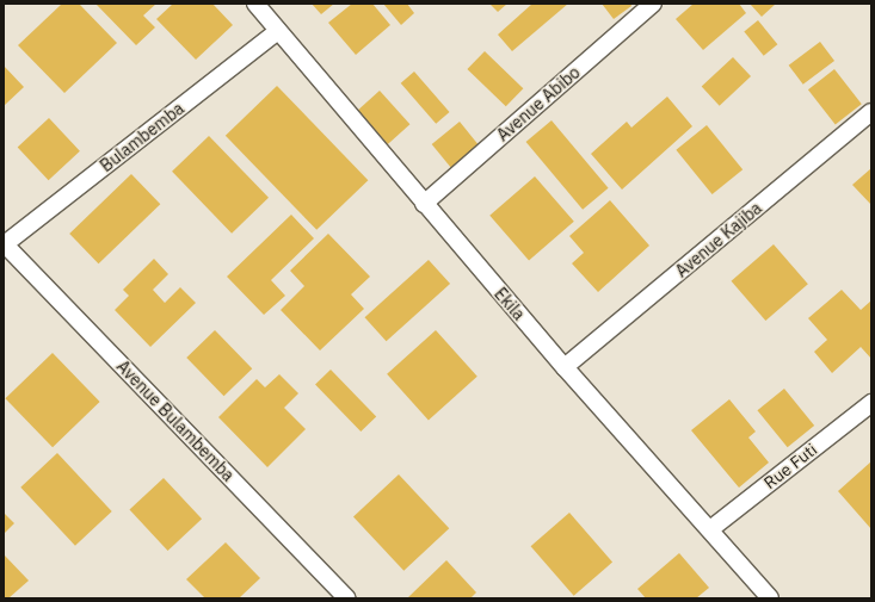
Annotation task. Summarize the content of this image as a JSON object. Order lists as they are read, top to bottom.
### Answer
{
  "streets": {
    "street": [
      "Avenue Abibo",
      "Bulambemba",
      "Avenue Kajiba",
      "Ekila",
      "Avenue Bulambemba",
      "Rue Futi"
    ]
  },
  "crossings": [
    ["Avenue Abibo", "Ekila"],
    ["Bulambemba", "Ekila"],
    ["Bulambemba", "Avenue Bulambemba"],
    ["Avenue Kajiba", "Ekila"],
    ["Ekila", "Rue Futi"]
  ]
}
